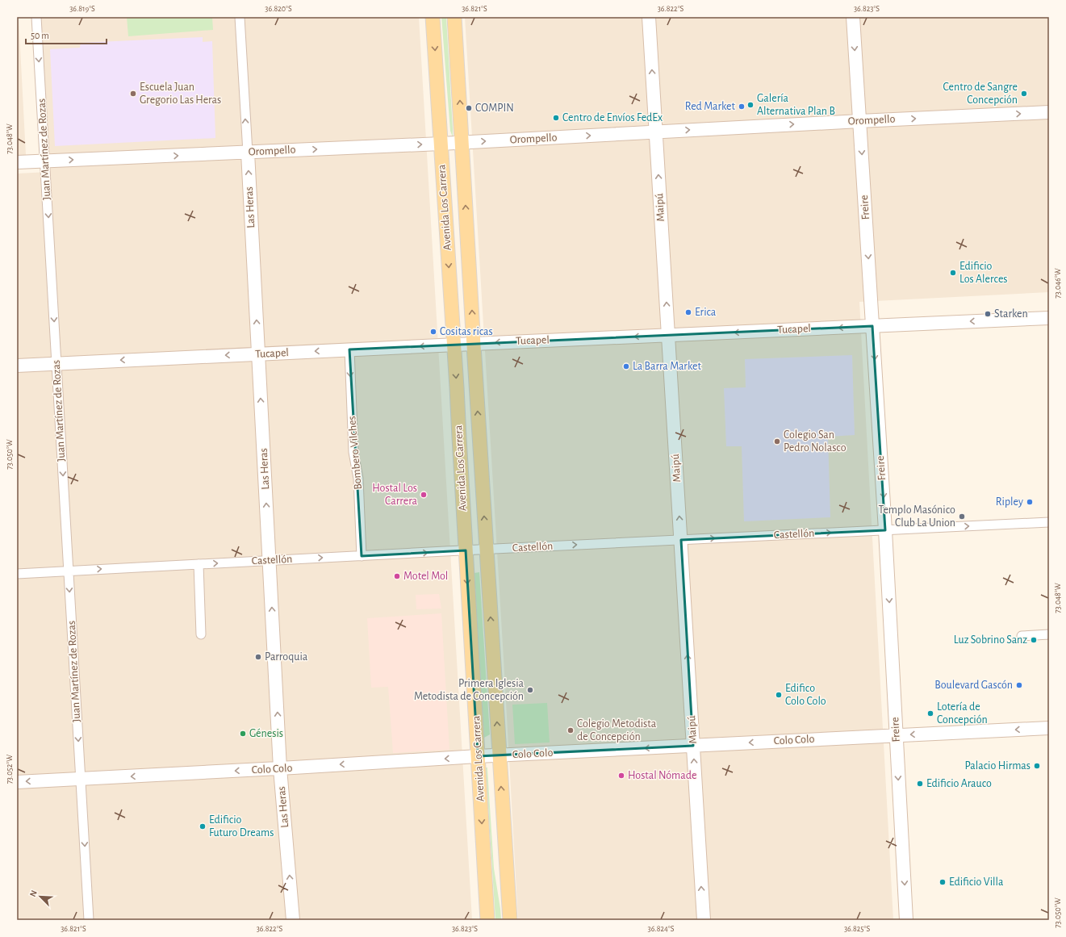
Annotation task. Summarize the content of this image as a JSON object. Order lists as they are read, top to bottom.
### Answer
{
  "streets": {
    "main road": [
      "Orompello",
      "Las Heras",
      "Avenida Los Carrera",
      "Maipú",
      "Freire",
      "Tucapel",
      "Colo Colo"
    ],
    "street": ["Juan Martínez de Rozas", "Bombero Vilches", "Castellón"]
  },
  "crossings": [
    ["Orompello", "Juan Martínez de Rozas"],
    ["Orompello", "Las Heras"],
    ["Orompello", "Avenida Los Carrera"],
    ["Orompello", "Maipú"],
    ["Orompello", "Freire"],
    ["Juan Martínez de Rozas", "Tucapel"],
    ["Juan Martínez de Rozas", "Castellón"],
    ["Juan Martínez de Rozas", "Colo Colo"],
    ["Las Heras", "Tucapel"],
    ["Las Heras", "Castellón"],
    ["Las Heras", "Colo Colo"],
    ["Avenida Los Carrera", "Tucapel"],
    ["Avenida Los Carrera", "Castellón"],
    ["Avenida Los Carrera", "Colo Colo"],
    ["Maipú", "Tucapel"],
    ["Maipú", "Castellón"],
    ["Maipú", "Colo Colo"],
    ["Freire", "Tucapel"],
    ["Freire", "Castellón"],
    ["Freire", "Colo Colo"],
    ["Tucapel", "Bombero Vilches"],
    ["Bombero Vilches", "Castellón"]
  ],
  "one_way": [
    "Orompello",
    "Juan Martínez de Rozas",
    "Las Heras",
    "Maipú",
    "Freire",
    "Tucapel",
    "Bombero Vilches",
    "Castellón",
    "Colo Colo"
  ],
  "places": [
    "Escuela Juan Gregorio Las Heras",
    "Centro de Sangre Concepción",
    "Galería Alternativa Plan B",
    "Red Market",
    "COMPIN",
    "Centro de Envíos FedEx",
    "Edificio Los Alerces",
    "Erica",
    "Starken",
    "Cositas ricas",
    "La Barra Market",
    "Colegio San Pedro Nolasco",
    "Hostal Los Carrera",
    "Ripley",
    "Templo Masónico Club La Union",
    "Motel Mol",
    "Luz Sobrino Sanz",
    "Parroquia",
    "Boulevard Gascón",
    "Primera Iglesia Metodista de Concepción",
    "Edifico Colo Colo",
    "Lotería de Concepción",
    "Colegio Metodista de Concepción",
    "Génesis",
    "Palacio Hirmas",
    "Hostal Nómade",
    "Edificio Arauco",
    "Edificio Futuro Dreams",
    "Edificio Villa"
  ],
  "scale_bar": "50 m",
  "north": "top left",
  "coordinates": [
    "36.819°S",
    "36.820°S",
    "36.821°S",
    "36.822°S",
    "36.823°S",
    "73.048°W",
    "73.046°W",
    "73.050°W",
    "73.052°W",
    "36.824°S",
    "36.825°S"
  ]
}
